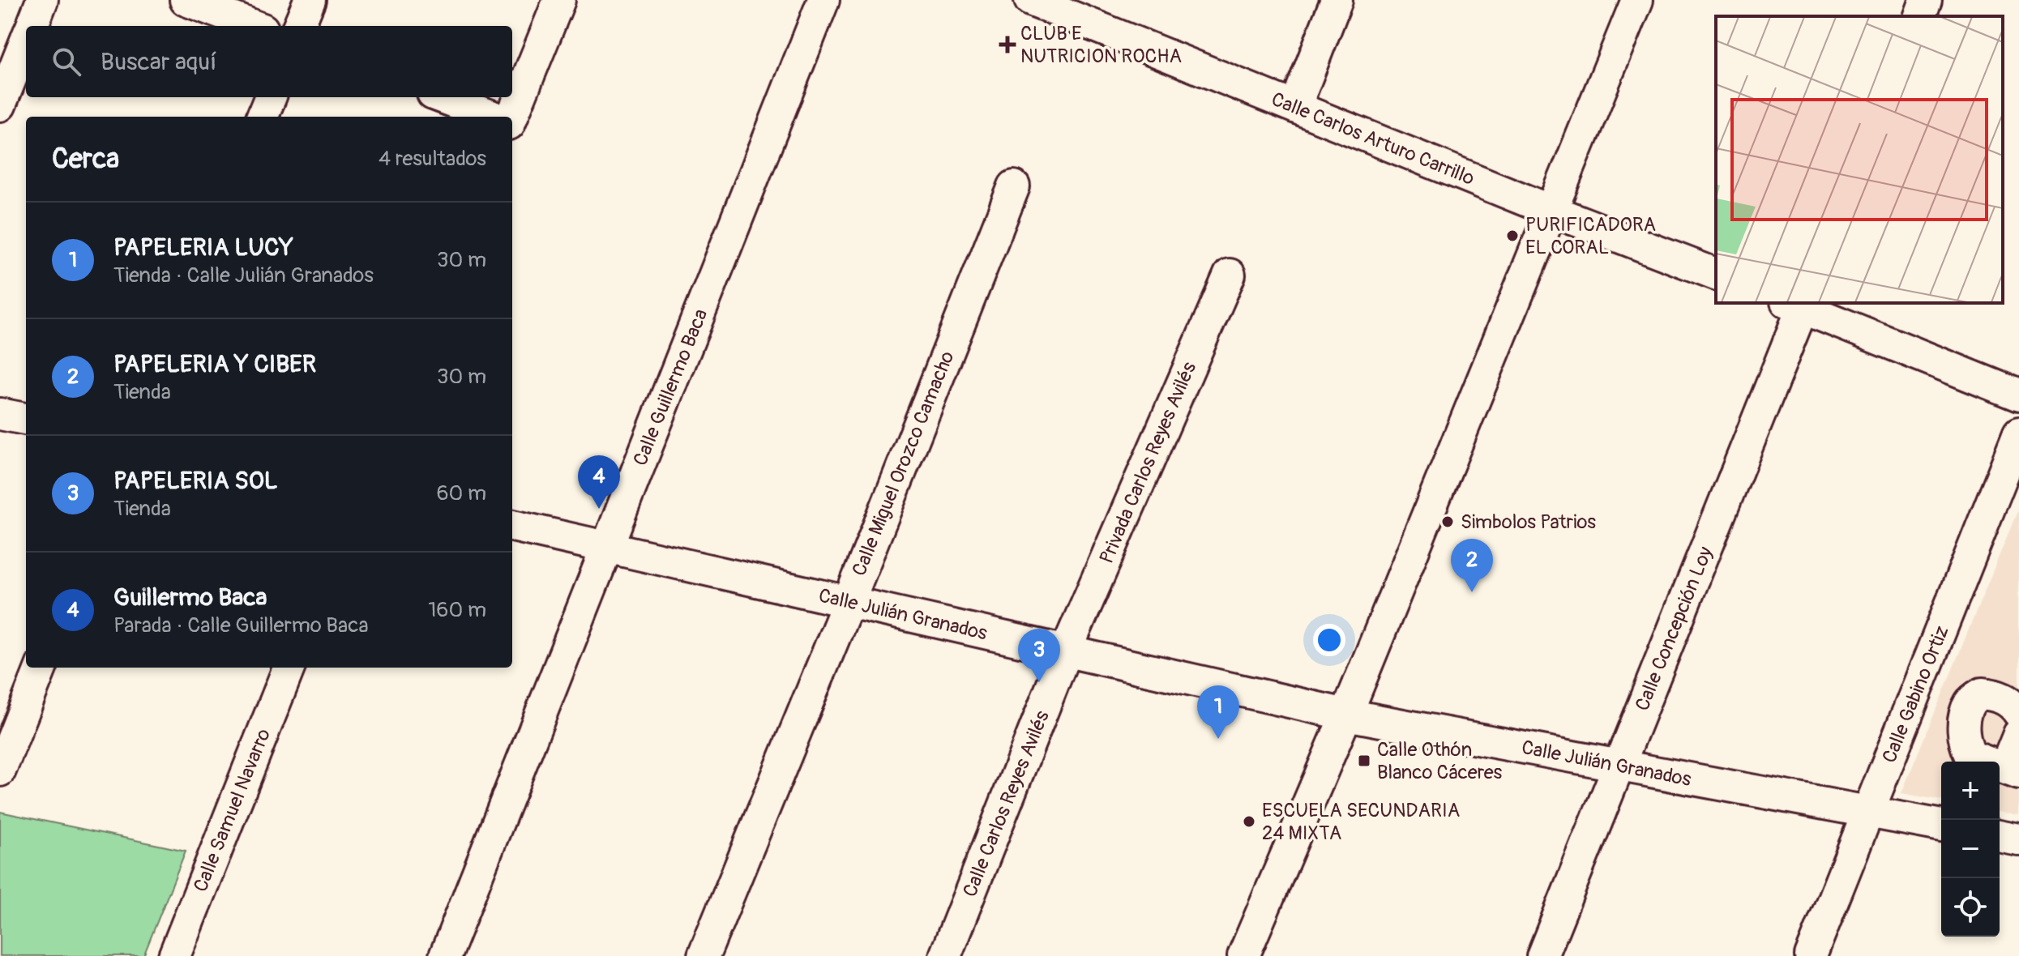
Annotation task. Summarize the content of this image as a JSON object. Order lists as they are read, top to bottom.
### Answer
{
  "streets": {
    "street": [
      "Calle Carlos Arturo Carrillo",
      "Calle Guillermo Baca",
      "Privada Carlos Reyes Avilés",
      "Calle Miguel Orozco Camacho",
      "Calle Julián Granados",
      "Calle Concepción Loy",
      "Calle Gabino Ortiz",
      "Calle Carlos Reyes Avilés",
      "Calle Samuel Navarro"
    ]
  },
  "crossings": [
    ["Calle Guillermo Baca", "Calle Julián Granados"],
    ["Privada Carlos Reyes Avilés", "Calle Julián Granados"],
    ["Privada Carlos Reyes Avilés", "Calle Carlos Reyes Avilés"],
    ["Calle Miguel Orozco Camacho", "Calle Julián Granados"],
    ["Calle Julián Granados", "Calle Concepción Loy"],
    ["Calle Julián Granados", "Calle Gabino Ortiz"],
    ["Calle Julián Granados", "Calle Carlos Reyes Avilés"]
  ],
  "places": {
    "health": ["CLUB E NUTRICION ROCHA"],
    "other": ["PURIFICADORA EL CORAL", "Simbolos Patrios", "ESCUELA SECUNDARIA 24 MIXTA"],
    "transit": ["Calle Othón Blanco Cáceres"]
  },
  "page": {
    "search": "Buscar aquí",
    "heading": ["Cerca", "4 resultados"],
    "list": [
      {
        "mark": "1",
        "name": "PAPELERIA LUCY",
        "note": "Tienda · Calle Julián Granados",
        "value": "30 m"
      },
      {
        "mark": "2",
        "name": "PAPELERIA Y CIBER",
        "note": "Tienda",
        "value": "30 m"
      },
      {
        "mark": "3",
        "name": "PAPELERIA SOL",
        "note": "Tienda",
        "value": "60 m"
      },
      {
        "mark": "4",
        "name": "Guillermo Baca",
        "note": "Parada · Calle Guillermo Baca",
        "value": "160 m"
      }
    ],
    "pins": [
      "4",
      "2",
      "3",
      "1"
    ],
    "map_buttons": ["+", "−"]
  }
}
